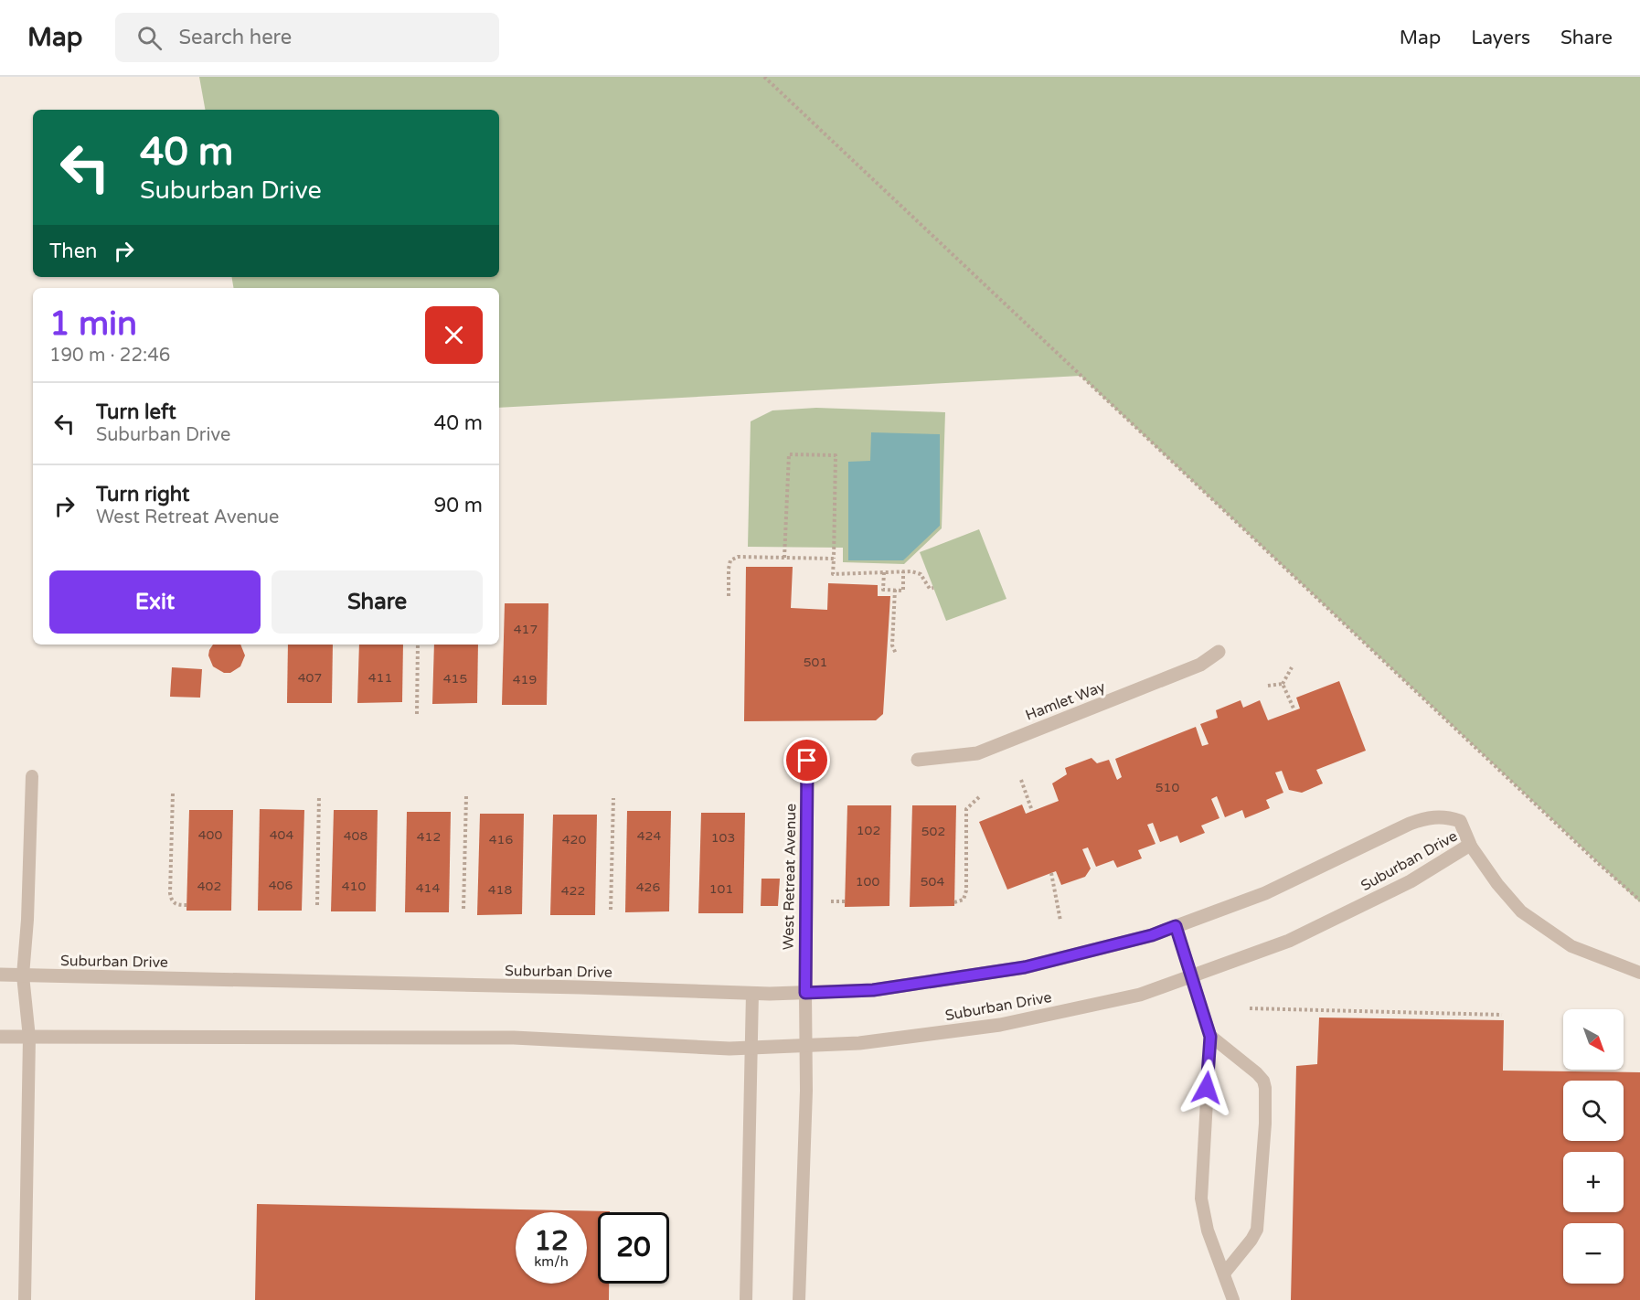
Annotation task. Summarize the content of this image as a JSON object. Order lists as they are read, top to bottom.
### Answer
{
  "streets": {
    "street": ["Hamlet Way", "Suburban Drive", "West Retreat Avenue"]
  },
  "crossings": [
    ["Suburban Drive", "West Retreat Avenue"]
  ],
  "house_numbers": [
    "417",
    "501",
    "407",
    "411",
    "415",
    "419",
    "510",
    "102",
    "502",
    "400",
    "404",
    "408",
    "424",
    "412",
    "103",
    "416",
    "420",
    "100",
    "504",
    "406",
    "402",
    "410",
    "426",
    "414",
    "101",
    "418",
    "422"
  ],
  "north": "bottom right",
  "page": {
    "header": "Map",
    "search": "Search here",
    "nav": ["Map", "Layers", "Share"],
    "turn": ["40 m", "Suburban Drive"],
    "then": "Then",
    "heading": ["1 min", "190 m · 22:46"],
    "list": [
      {
        "name": "Turn left",
        "note": "Suburban Drive",
        "value": "40 m"
      },
      {
        "name": "Turn right",
        "note": "West Retreat Avenue",
        "value": "90 m"
      }
    ],
    "buttons": ["Exit", "Share"],
    "map_buttons": ["+", "−"],
    "speed": "12 km/h",
    "limit": "20"
  }
}
